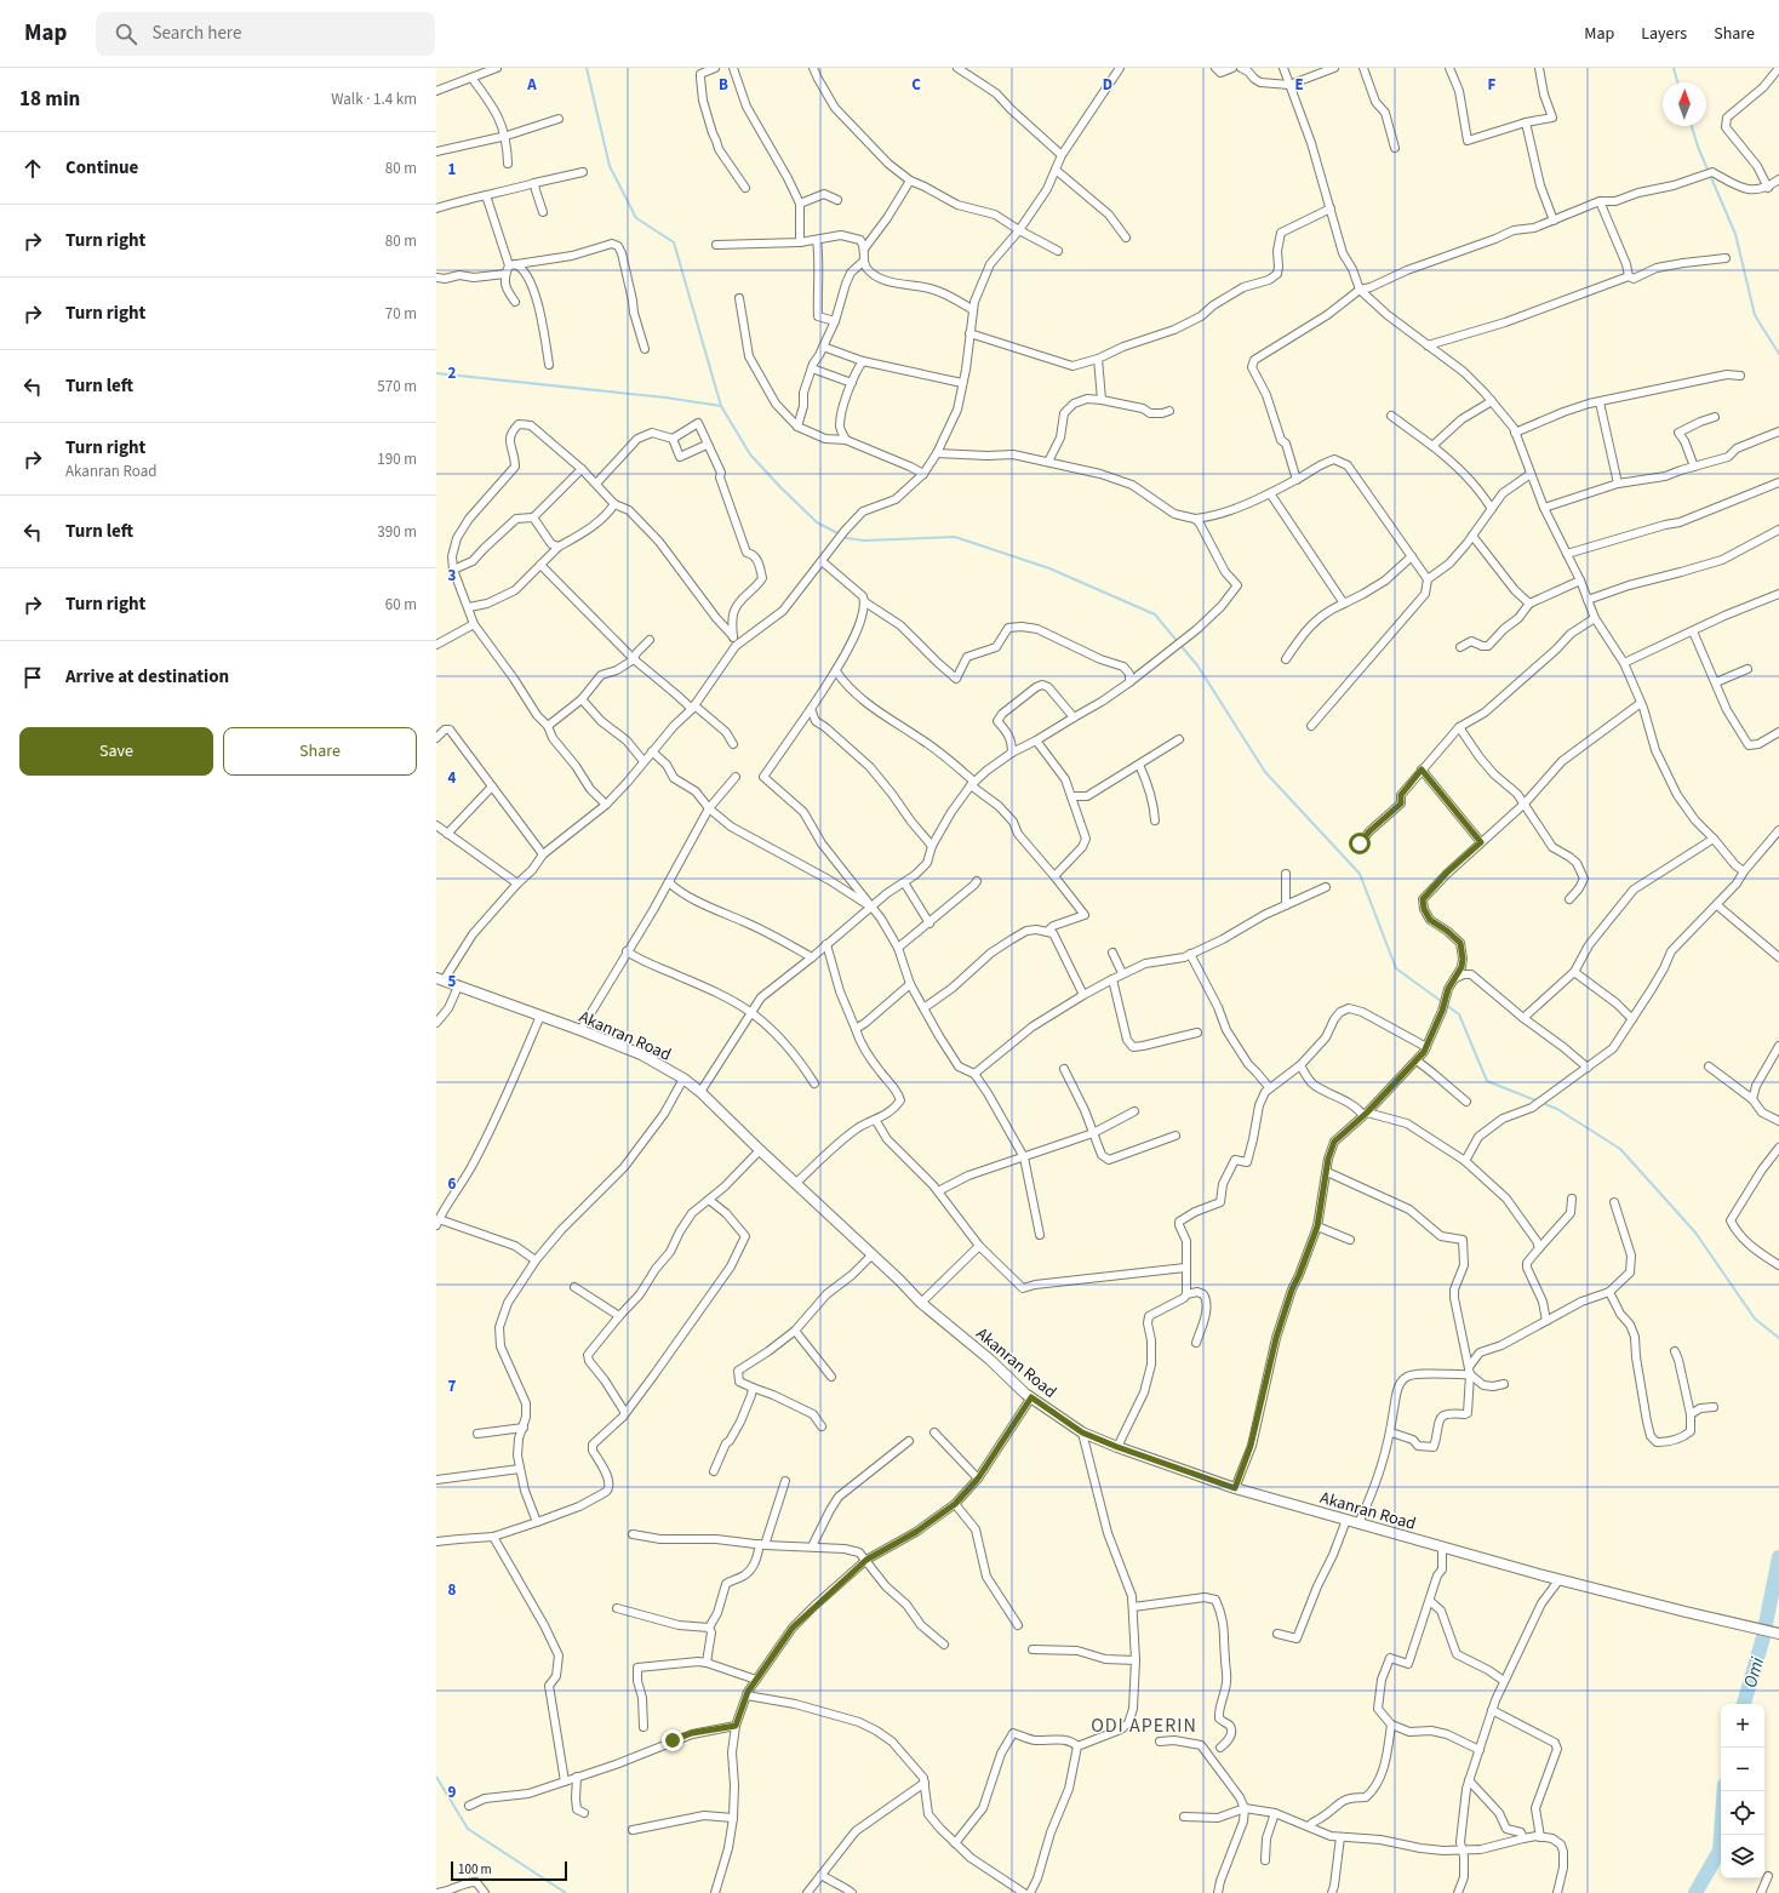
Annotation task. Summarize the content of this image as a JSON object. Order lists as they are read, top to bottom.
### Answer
{
  "streets": {
    "main road": ["Akanran Road"]
  },
  "districts": ["ODI APERIN"],
  "water": ["Omi"],
  "scale_bar": "100 m",
  "north": "top",
  "page": {
    "header": "Map",
    "search": "Search here",
    "nav": ["Map", "Layers", "Share"],
    "heading": ["18 min", "Walk · 1.4 km"],
    "list": [
      ["Continue", "80 m"],
      ["Turn right", "80 m"],
      ["Turn right", "70 m"],
      ["Turn left", "570 m"],
      ["Turn right", "Akanran Road", "190 m"],
      ["Turn left", "390 m"],
      ["Turn right", "60 m"],
      "Arrive at destination"
    ],
    "buttons": ["Save", "Share"],
    "map_buttons": ["+", "−"],
    "scale": "100 m"
  },
  "grid": {
    "columns": [
      "A",
      "B",
      "C",
      "D",
      "E",
      "F"
    ],
    "rows": [
      "1",
      "2",
      "3",
      "4",
      "5",
      "6",
      "7",
      "8",
      "9"
    ]
  }
}
